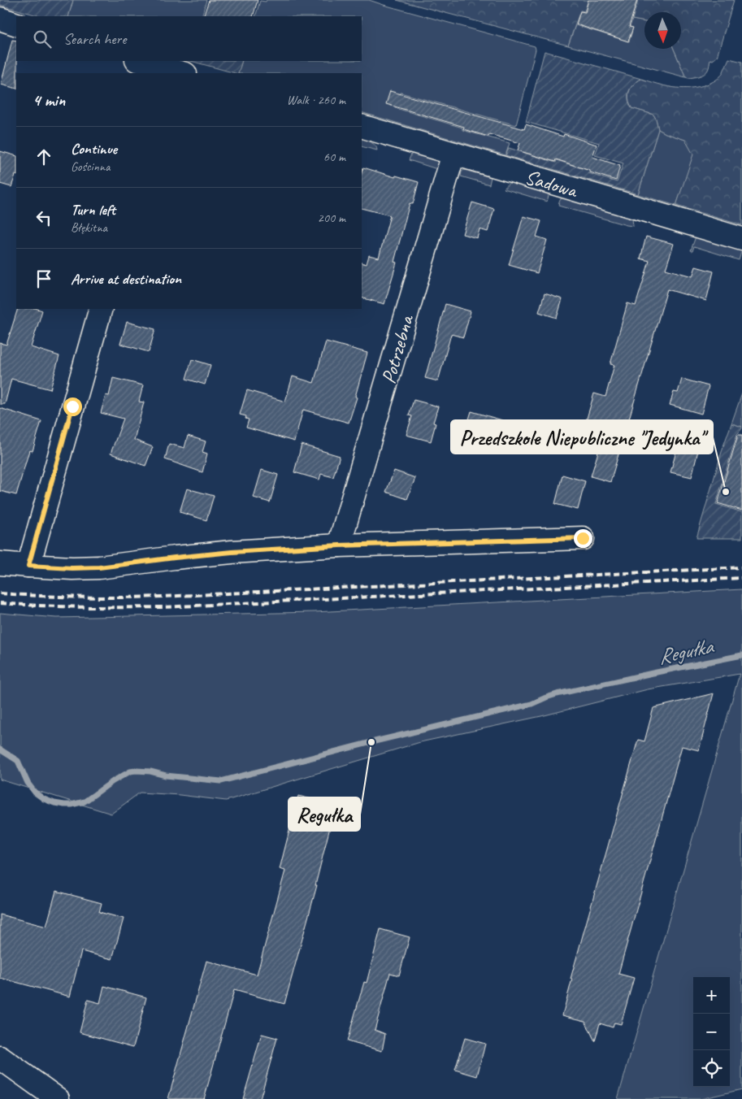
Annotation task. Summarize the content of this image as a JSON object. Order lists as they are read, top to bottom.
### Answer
{
  "streets": {
    "street": ["Sadowa", "Potrzebna"]
  },
  "crossings": [
    ["Sadowa", "Potrzebna"]
  ],
  "water": ["Regułka"],
  "places": ["Przedszkole Niepubliczne \"Jedynka\"", "Regułka"],
  "north": "bottom",
  "page": {
    "search": "Search here",
    "heading": ["4 min", "Walk · 260 m"],
    "list": [
      ["Continue", "Gościnna", "60 m"],
      ["Turn left", "Błękitna", "200 m"],
      "Arrive at destination"
    ],
    "map_buttons": ["+", "−"]
  }
}
